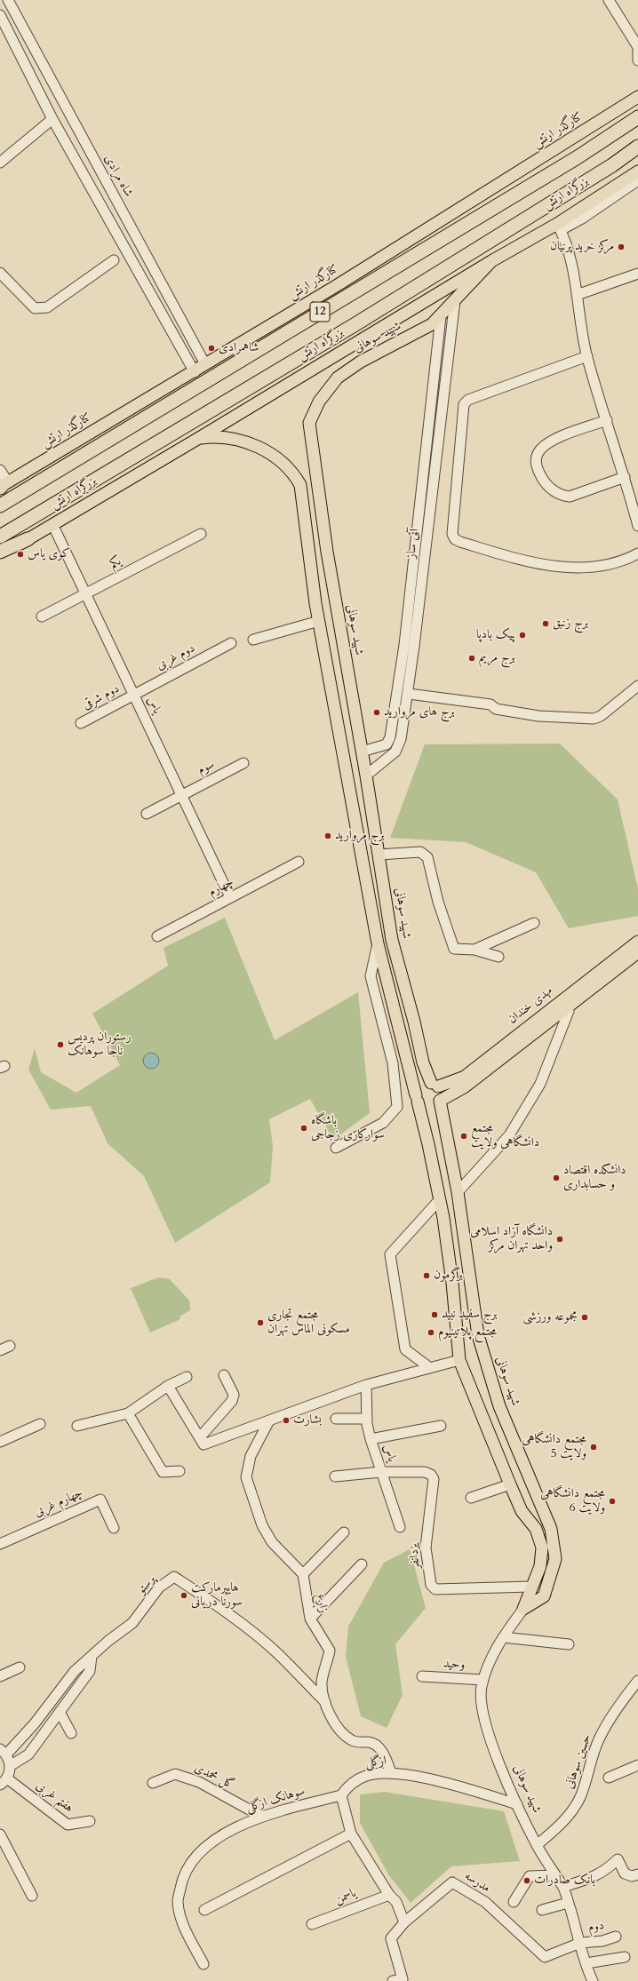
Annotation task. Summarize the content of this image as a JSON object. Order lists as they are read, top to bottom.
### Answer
{
  "streets": {
    "highway": ["بزرگراه ارتش", "12"],
    "main road": ["کنارگذر ارتش", "شهید سوهانی", "مهدی خندان"],
    "street": [
      "شاه مرادی",
      "آتی ساز",
      "یکم",
      "دوم غربی",
      "دوم شرقی",
      "یاس",
      "سوم",
      "چهارم",
      "چهارم غربی",
      "یزدانفر",
      "پرستو",
      "زارع",
      "وحید",
      "حسین سوهانی",
      "ازگلی",
      "گل محمدی",
      "هفتم غربی",
      "سوهانک ازگلی",
      "مدرسه",
      "یاسمن",
      "دوم"
    ]
  },
  "crossings": [
    ["کنارگذر ارتش", "شاه مرادی"],
    ["شهید سوهانی", "آتی ساز"],
    ["شهید سوهانی", "مهدی خندان"],
    ["شهید سوهانی", "یزدانفر"],
    ["شهید سوهانی", "وحید"],
    ["شهید سوهانی", "حسین سوهانی"],
    ["شهید سوهانی", "ازگلی"],
    ["شهید سوهانی", "مدرسه"],
    ["شهید سوهانی", "دوم"],
    ["یکم", "یاس"],
    ["دوم غربی", "دوم شرقی"],
    ["دوم غربی", "یاس"],
    ["دوم شرقی", "یاس"],
    ["یاس", "سوم"],
    ["یاس", "چهارم"],
    ["یاس", "یزدانفر"],
    ["پرستو", "زارع"],
    ["زارع", "ازگلی"],
    ["ازگلی", "سوهانک ازگلی"],
    ["گل محمدی", "سوهانک ازگلی"],
    ["مدرسه", "دوم"]
  ],
  "places": [
    "مرکز خرید پرنیان",
    "شاهمرادی",
    "کوی یاس",
    "برج زنبق",
    "پیک بادپا",
    "برج مریم",
    "برج های مروارید",
    "برج مروارید",
    "رستوران پردیس ناجا سوهانک",
    "باشگاه سواركاری زجاجی",
    "مجتمع دانشگاهی ولایت",
    "دانشکده اقتصاد و حسابداری",
    "دانشگاه آزاد اسلامی واحد تهران مرکز",
    "برگرمون",
    "برج سفید نبید",
    "مجموعه ورزشی",
    "مجتمع تجاری مسکونی الماس تهران",
    "مجتمع پلاتینیوم",
    "بشارت",
    "مجتمع دانشگاهی ولایت 5",
    "مجتمع دانشگاهی ولایت 6",
    "هایپرمارکت سورنا دریانی",
    "بانک صادرات"
  ]
}
